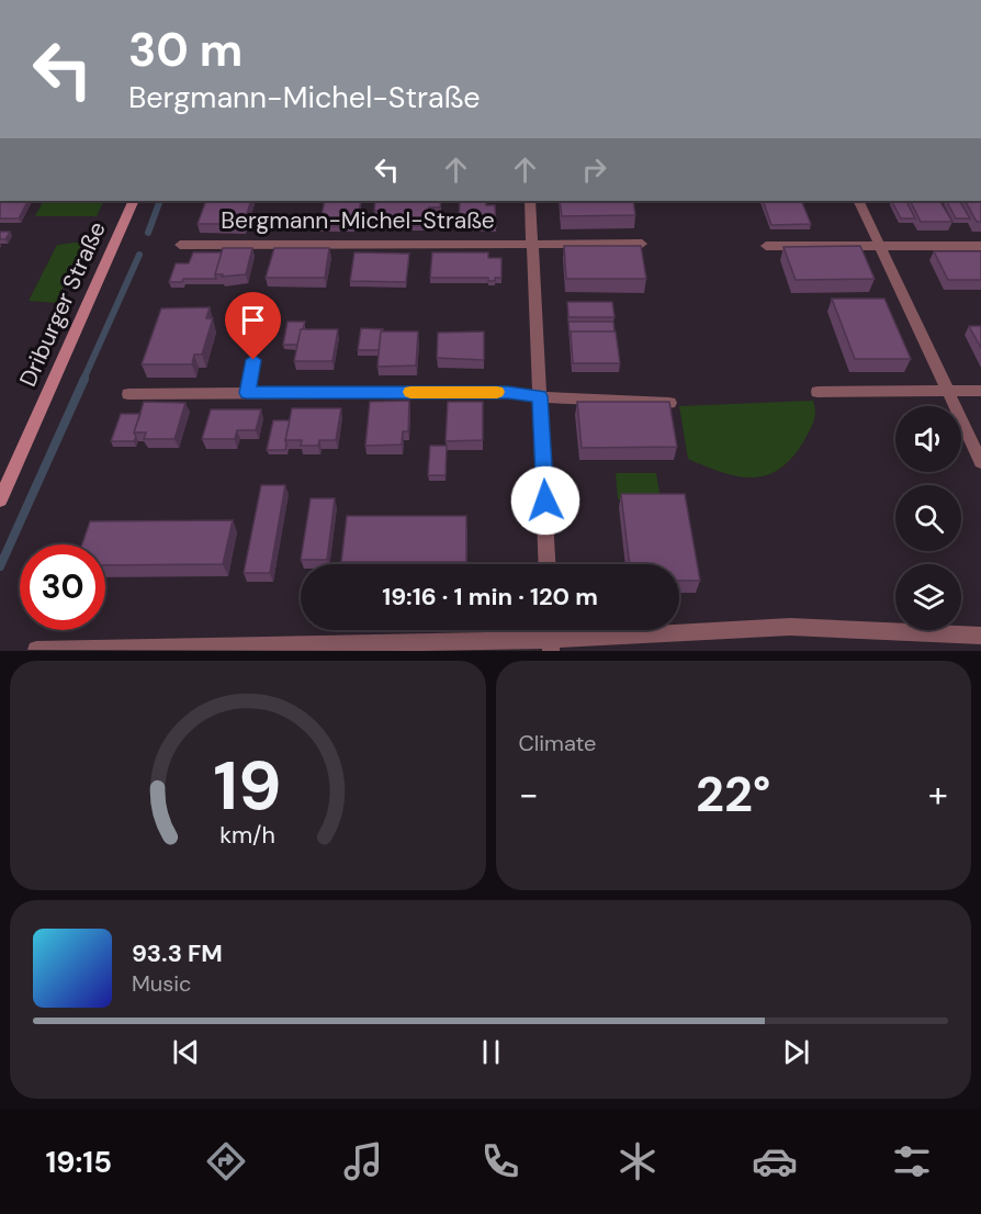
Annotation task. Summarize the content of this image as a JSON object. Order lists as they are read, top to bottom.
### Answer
{
  "streets": {
    "main road": ["Driburger Straße"],
    "street": ["Bergmann-Michel-Straße"]
  },
  "page": {
    "turn": ["30 m", "Bergmann-Michel-Straße"],
    "limit": "30",
    "trip": "19:16 · 1 min · 120 m",
    "tile": "Climate",
    "heat": ["−", "22°", "+"],
    "song": ["93.3 FM", "Music"],
    "tabs": "19:15",
    "gauge": ["19", "km/h"]
  }
}
